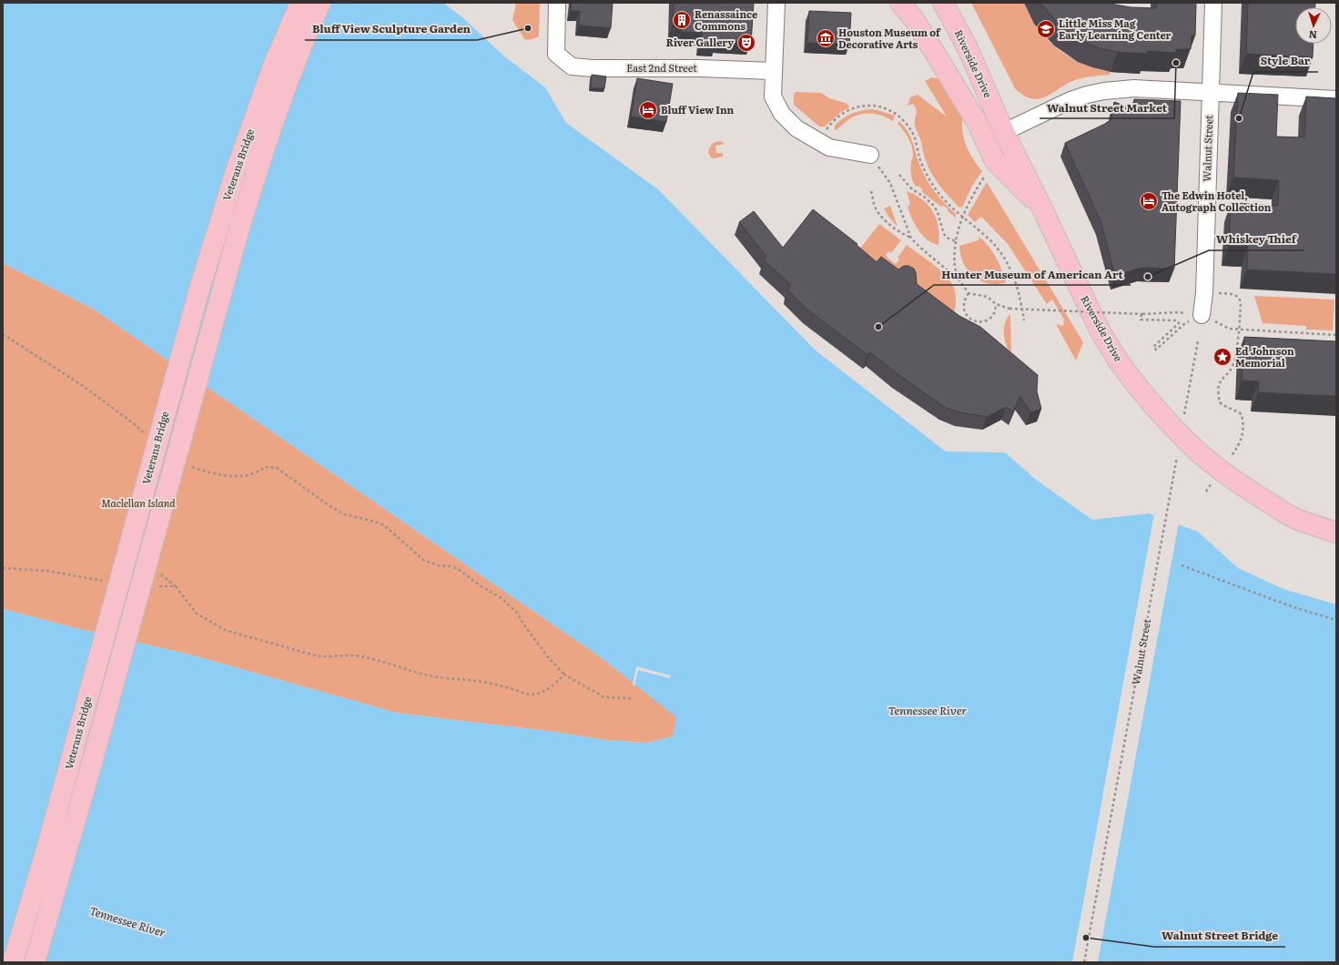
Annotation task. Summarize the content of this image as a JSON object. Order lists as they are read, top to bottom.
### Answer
{
  "streets": {
    "main road": ["Riverside Drive", "Veterans Bridge"],
    "street": ["East 2nd Street", "Walnut Street"]
  },
  "water": ["Tennessee River"],
  "parks": ["Maclellan Island"],
  "places": {
    "building": ["Renassaince Commons"],
    "other": [
      "Bluff View Sculpture Garden",
      "Walnut Street Market",
      "Style Bar",
      "Whiskey Thief",
      "Hunter Museum of American Art",
      "Walnut Street Bridge"
    ],
    "school or university": ["Little Miss Mag Early Learning Center"],
    "museum": ["Houston Museum of Decorative Arts"],
    "theatre": ["River Gallery"],
    "hotel": ["Bluff View Inn", "The Edwin Hotel, Autograph Collection"],
    "place": ["Ed Johnson Memorial"]
  },
  "north": "bottom"
}
